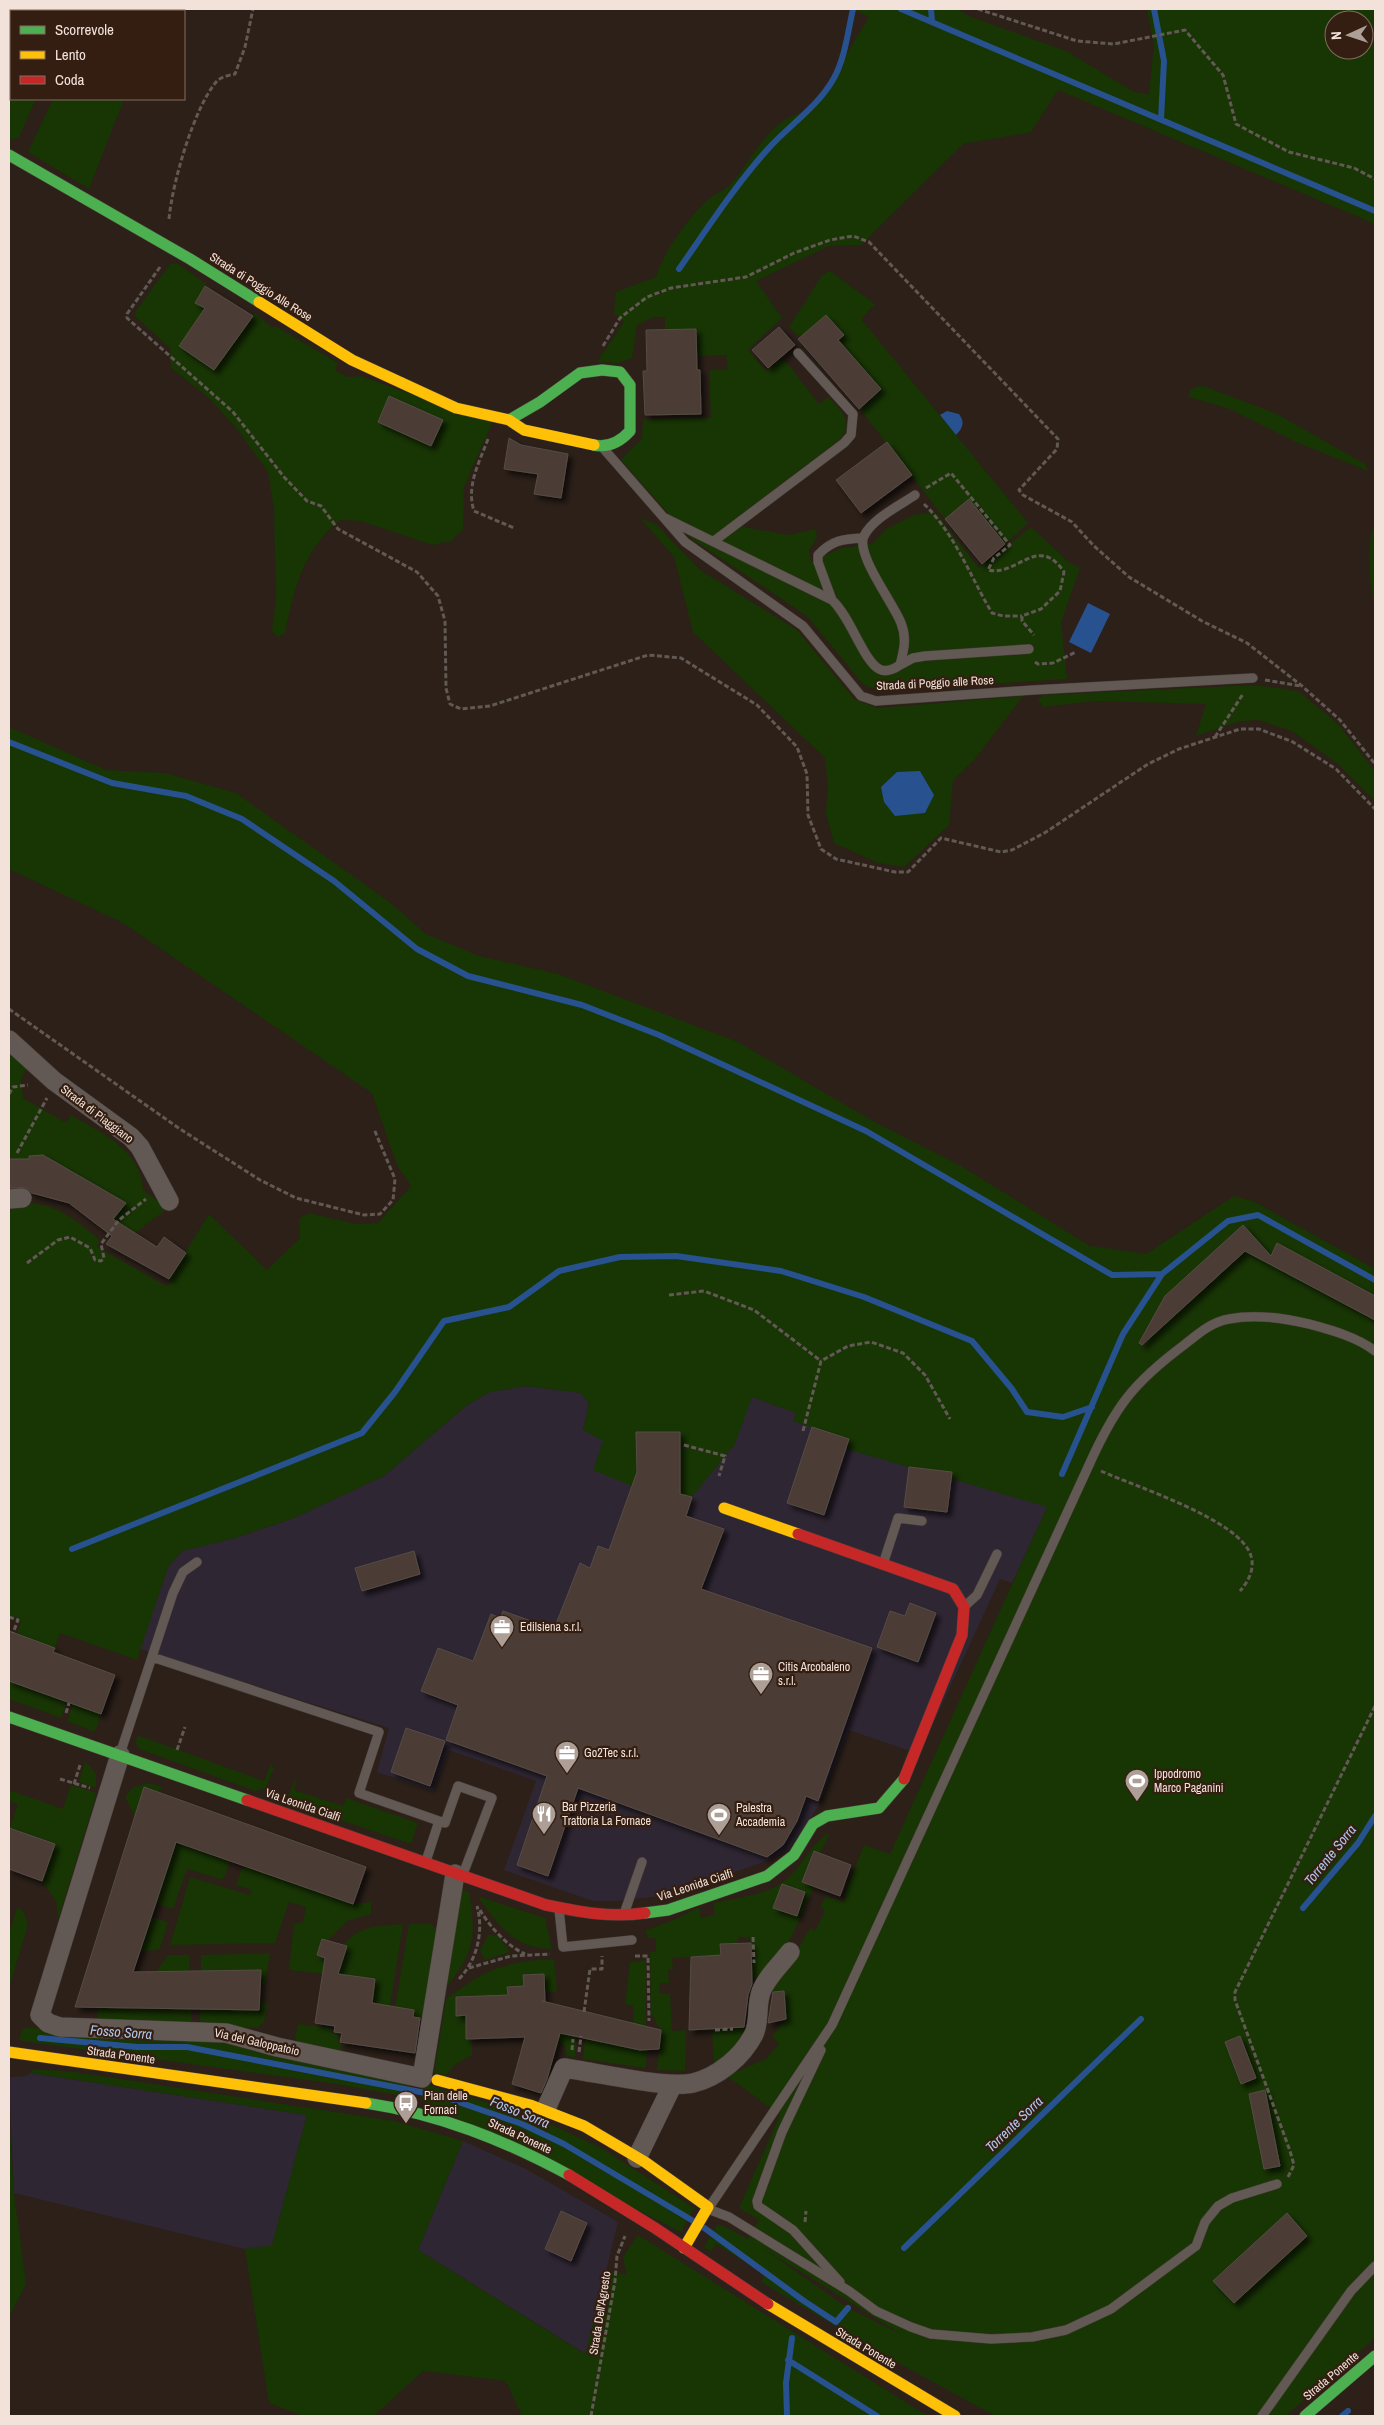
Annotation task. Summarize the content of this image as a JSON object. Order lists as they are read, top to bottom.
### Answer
{
  "streets": {
    "street": [
      "Strada di Poggio Alle Rose",
      "Strada di Piaggiano",
      "Via Leonida Cialfi",
      "Via del Galoppatoio",
      "Strada Ponente"
    ],
    "lane": ["Strada di Poggio alle Rose"],
    "path": ["Strada Dell'Agresto"]
  },
  "crossings": [
    ["Strada di Poggio Alle Rose", "Strada di Poggio alle Rose"],
    ["Via Leonida Cialfi", "Via del Galoppatoio"],
    ["Strada Ponente", "Strada Dell'Agresto"]
  ],
  "water": ["Torrente Sorra", "Fosso Sorra"],
  "places": {
    "office": ["Edilsiena s.r.l.", "Citis Arcobaleno s.r.l.", "Go2Tec s.r.l."],
    "sports": ["Ippodromo Marco Paganini", "Palestra Accademia"],
    "restaurant": ["Bar Pizzeria Trattoria La Fornace"],
    "bus stop": ["Pian delle Fornaci"]
  },
  "legend": ["Scorrevole", "Lento", "Coda"],
  "north": "left"
}
